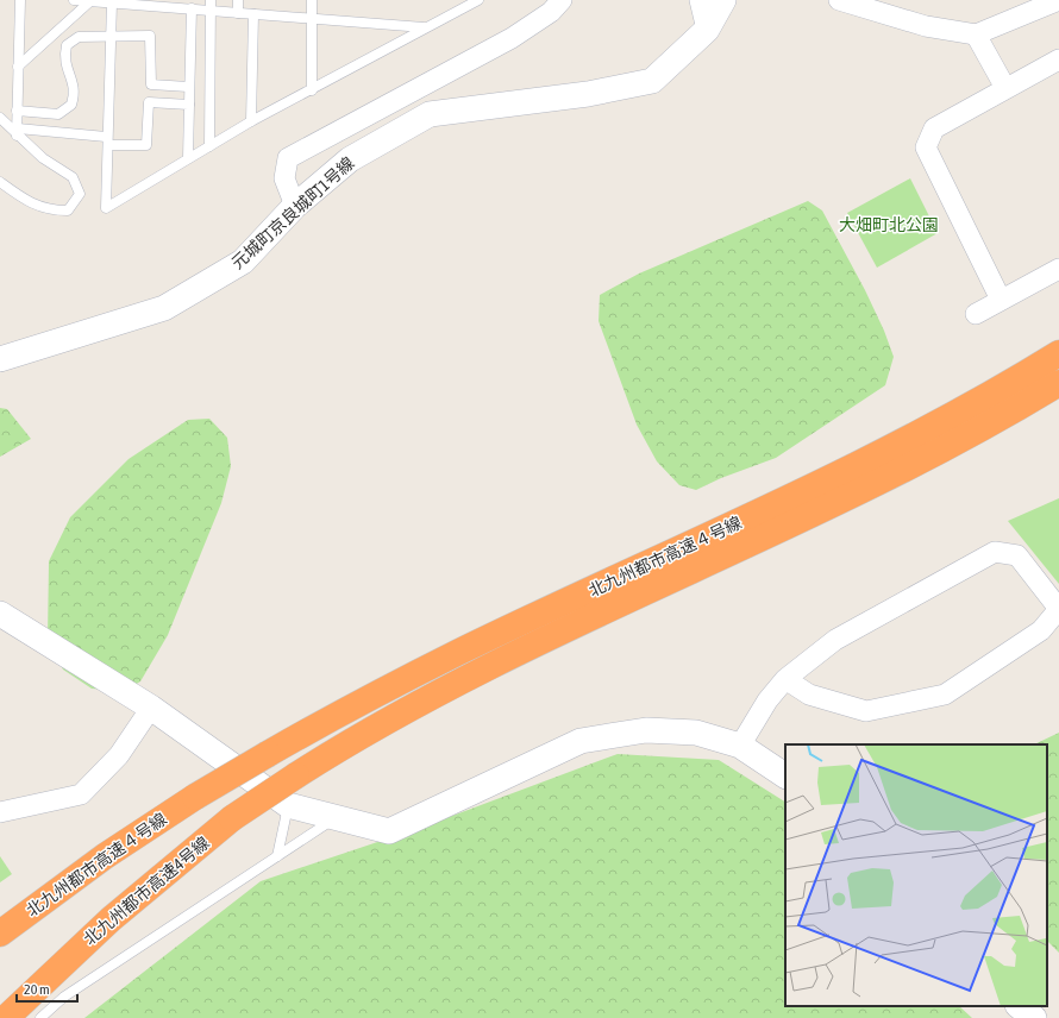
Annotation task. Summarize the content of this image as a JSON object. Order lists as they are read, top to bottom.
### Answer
{
  "streets": {
    "highway": ["北九州都市高速４号線", "北九州都市高速4号線"],
    "street": ["元城町京良城町1号線"]
  },
  "crossings": [
    ["北九州都市高速４号線", "北九州都市高速4号線"]
  ],
  "parks": ["大畑町北公園"],
  "scale_bar": "20 m"
}
